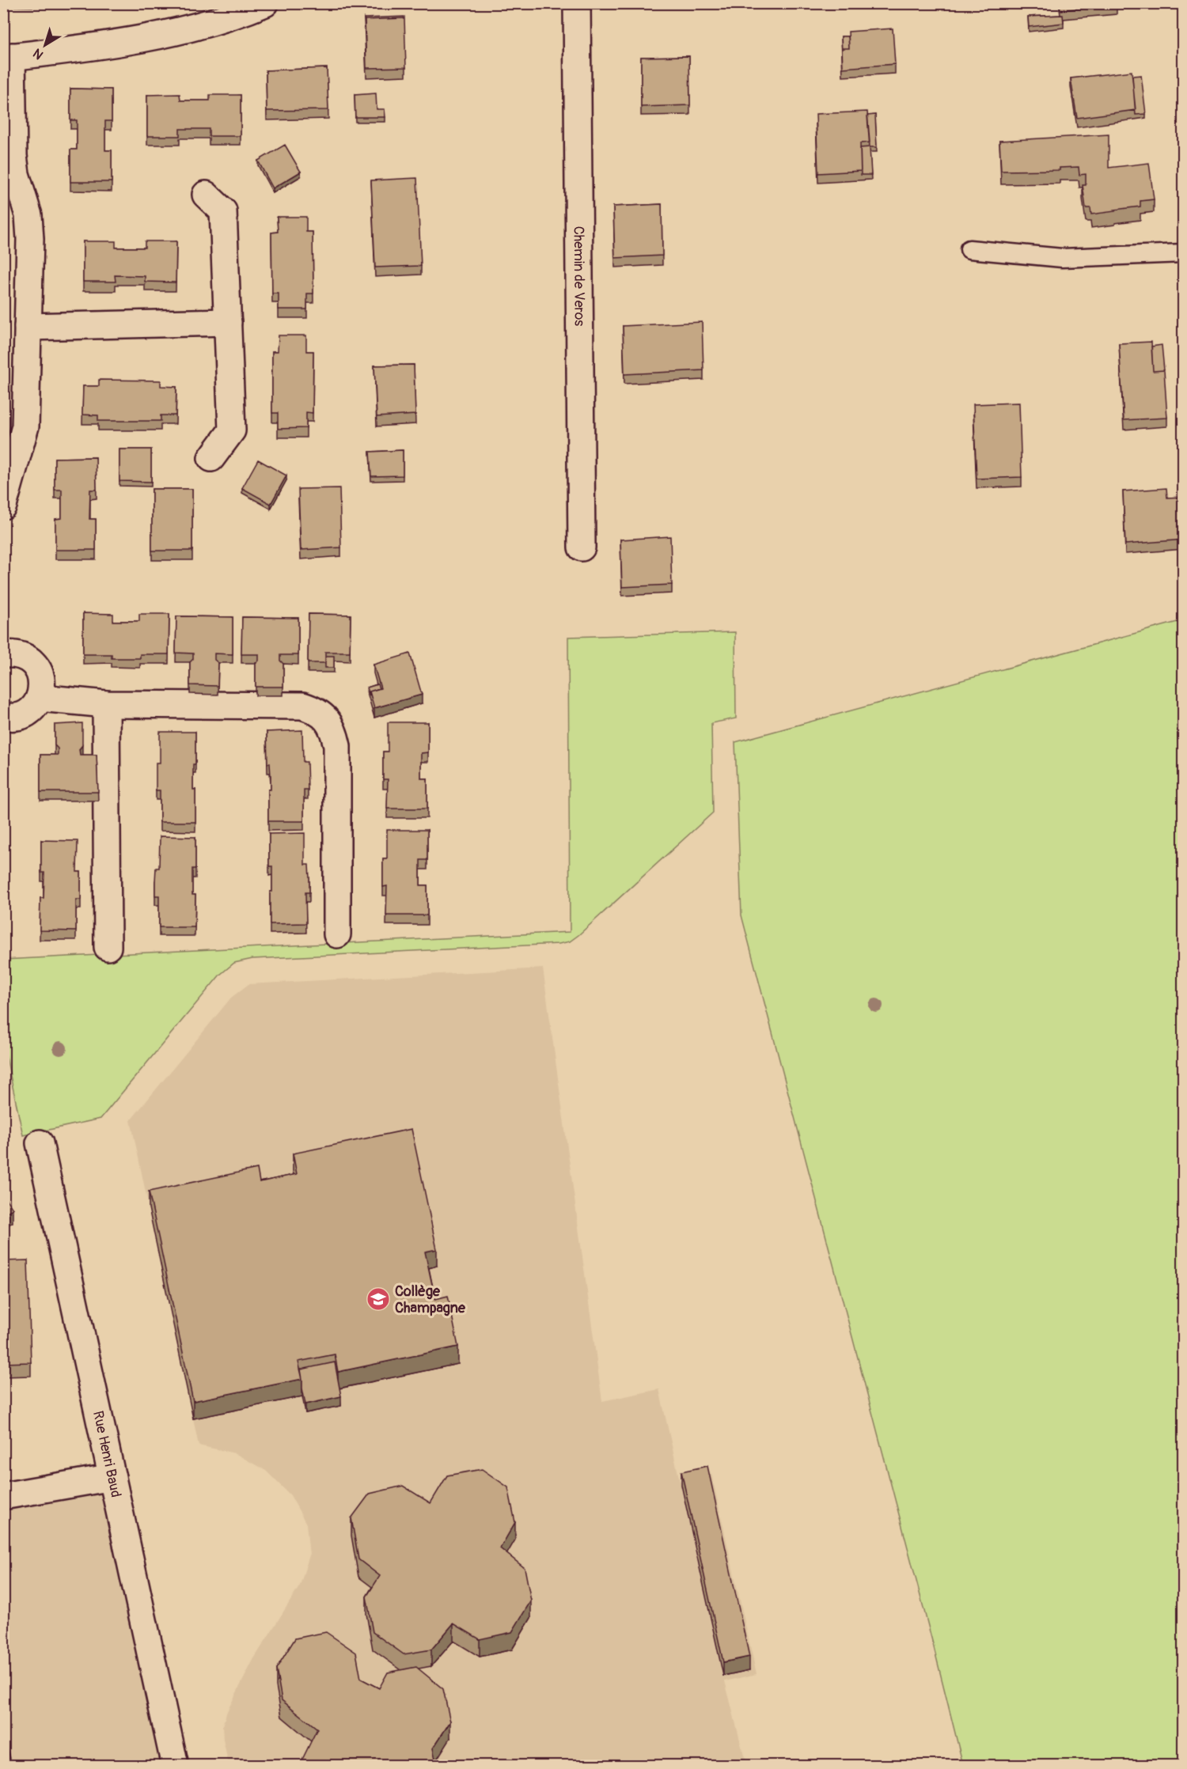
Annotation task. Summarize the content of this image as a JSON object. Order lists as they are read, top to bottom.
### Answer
{
  "streets": {
    "street": ["Chemin de Veros", "Rue Henri Baud"]
  },
  "places": {
    "school or university": ["Collège Champagne"]
  },
  "north": "bottom left"
}
